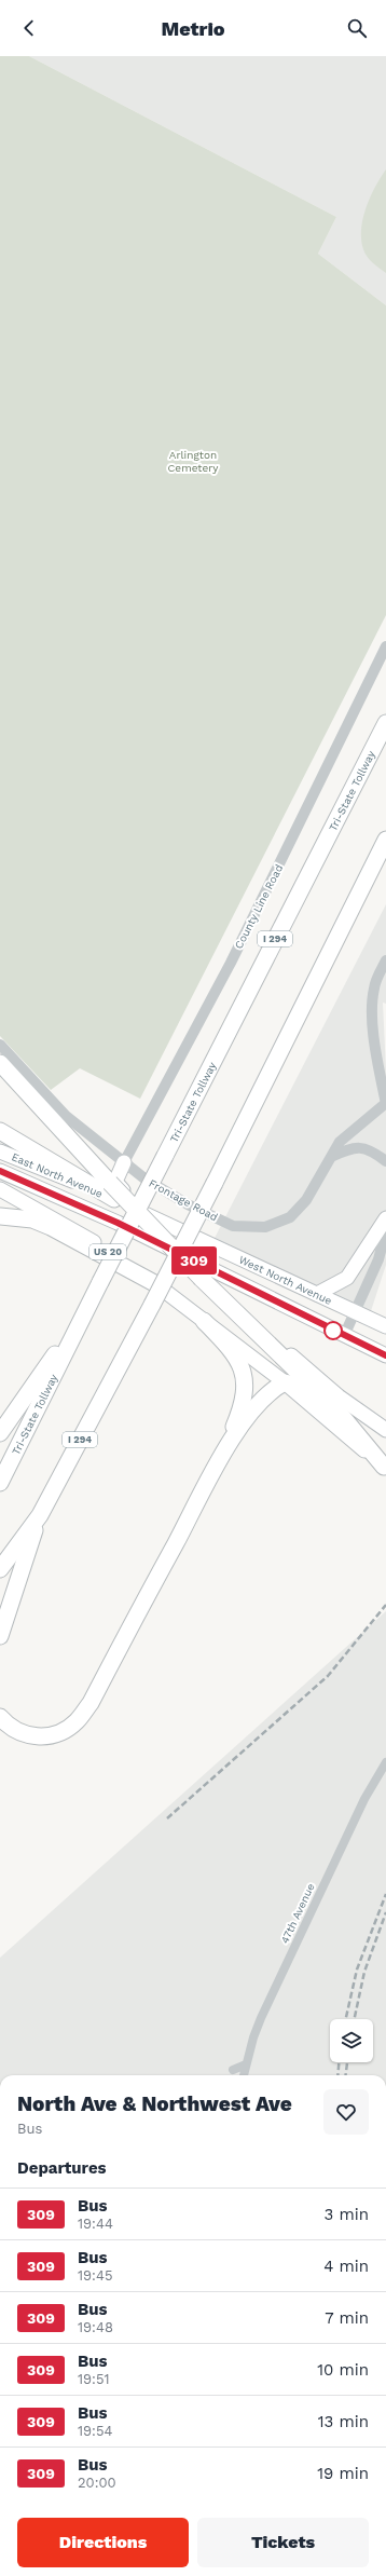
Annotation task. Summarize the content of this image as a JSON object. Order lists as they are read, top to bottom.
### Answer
{
  "streets": {
    "highway": ["Tri-State Tollway", "I 294", "US 20"],
    "main road": ["East North Avenue", "West North Avenue"],
    "street": ["County Line Road", "Frontage Road", "47th Avenue"]
  },
  "crossings": [
    ["County Line Road", "Frontage Road"],
    ["East North Avenue", "US 20"],
    ["East North Avenue", "West North Avenue"],
    ["US 20", "West North Avenue"]
  ],
  "parks": ["Arlington Cemetery"],
  "lines": ["bus line 309"],
  "page": {
    "header": "Metrio",
    "on_map": "309",
    "heading": [
      ["North Ave & Northwest Ave", "Bus"],
      "Departures"
    ],
    "list": [
      {
        "mark": "309",
        "name": "Bus",
        "note": "19:44",
        "value": "3 min"
      },
      {
        "mark": "309",
        "name": "Bus",
        "note": "19:45",
        "value": "4 min"
      },
      {
        "mark": "309",
        "name": "Bus",
        "note": "19:48",
        "value": "7 min"
      },
      {
        "mark": "309",
        "name": "Bus",
        "note": "19:51",
        "value": "10 min"
      },
      {
        "mark": "309",
        "name": "Bus",
        "note": "19:54",
        "value": "13 min"
      },
      {
        "mark": "309",
        "name": "Bus",
        "note": "20:00",
        "value": "19 min"
      }
    ],
    "buttons": ["Directions", "Tickets"]
  }
}
